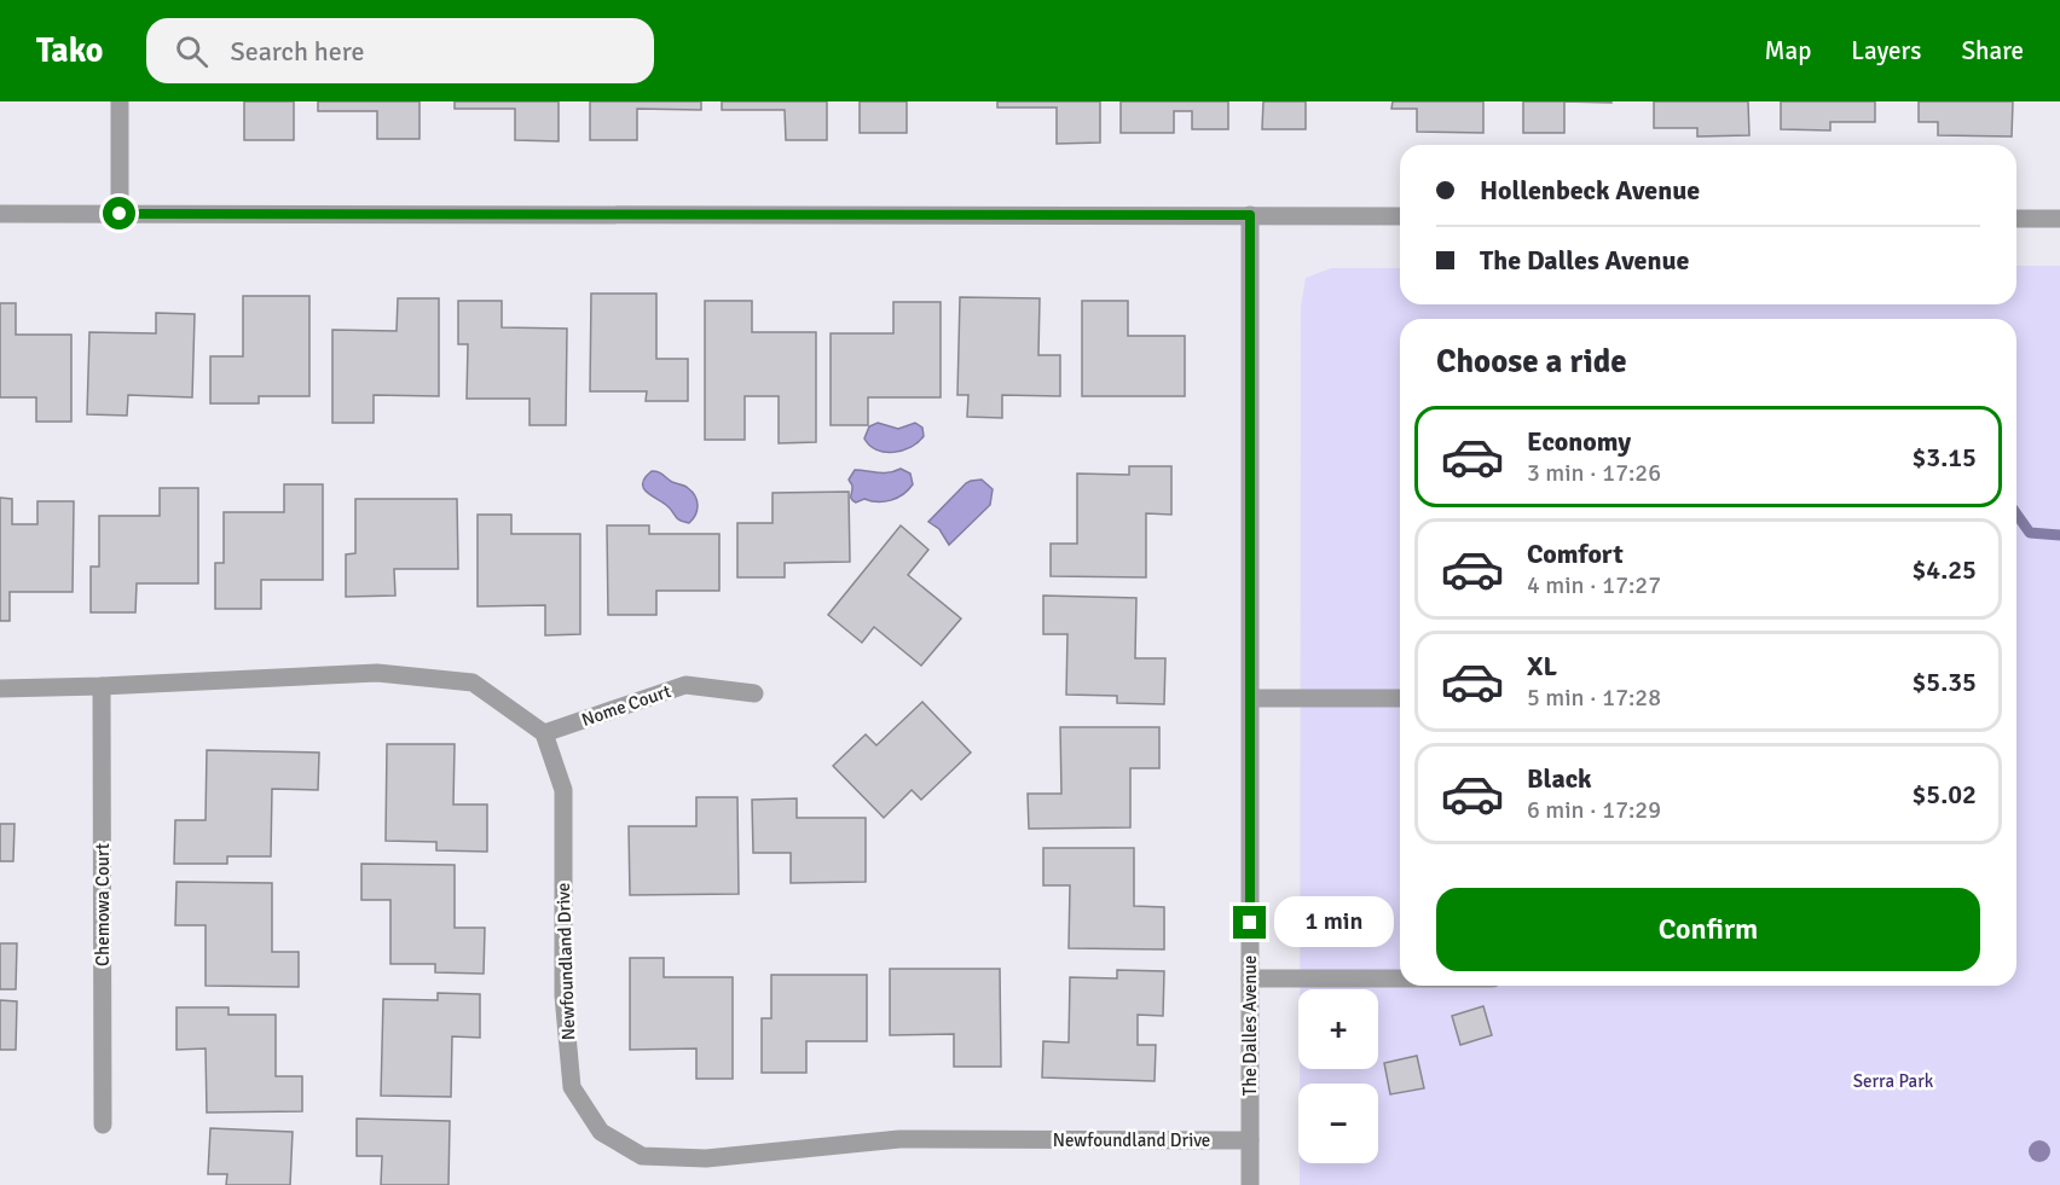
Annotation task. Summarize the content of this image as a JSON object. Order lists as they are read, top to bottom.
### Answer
{
  "streets": {
    "street": [
      "Nome Court",
      "Chemowa Court",
      "Newfoundland Drive",
      "The Dalles Avenue"
    ]
  },
  "crossings": [
    ["Nome Court", "Newfoundland Drive"],
    ["Newfoundland Drive", "The Dalles Avenue"]
  ],
  "parks": ["Serra Park"],
  "page": {
    "header": "Tako",
    "search": "Search here",
    "nav": ["Map", "Layers", "Share"],
    "banner": ["Hollenbeck Avenue", "The Dalles Avenue"],
    "heading": "Choose a ride",
    "list": [
      {
        "name": "Economy",
        "note": "3 min · 17:26",
        "value": "$3.15"
      },
      {
        "name": "Comfort",
        "note": "4 min · 17:27",
        "value": "$4.25"
      },
      {
        "name": "XL",
        "note": "5 min · 17:28",
        "value": "$5.35"
      },
      {
        "name": "Black",
        "note": "6 min · 17:29",
        "value": "$5.02"
      }
    ],
    "buttons": "Confirm",
    "bubble": "1 min",
    "map_buttons": ["+", "−"]
  }
}
